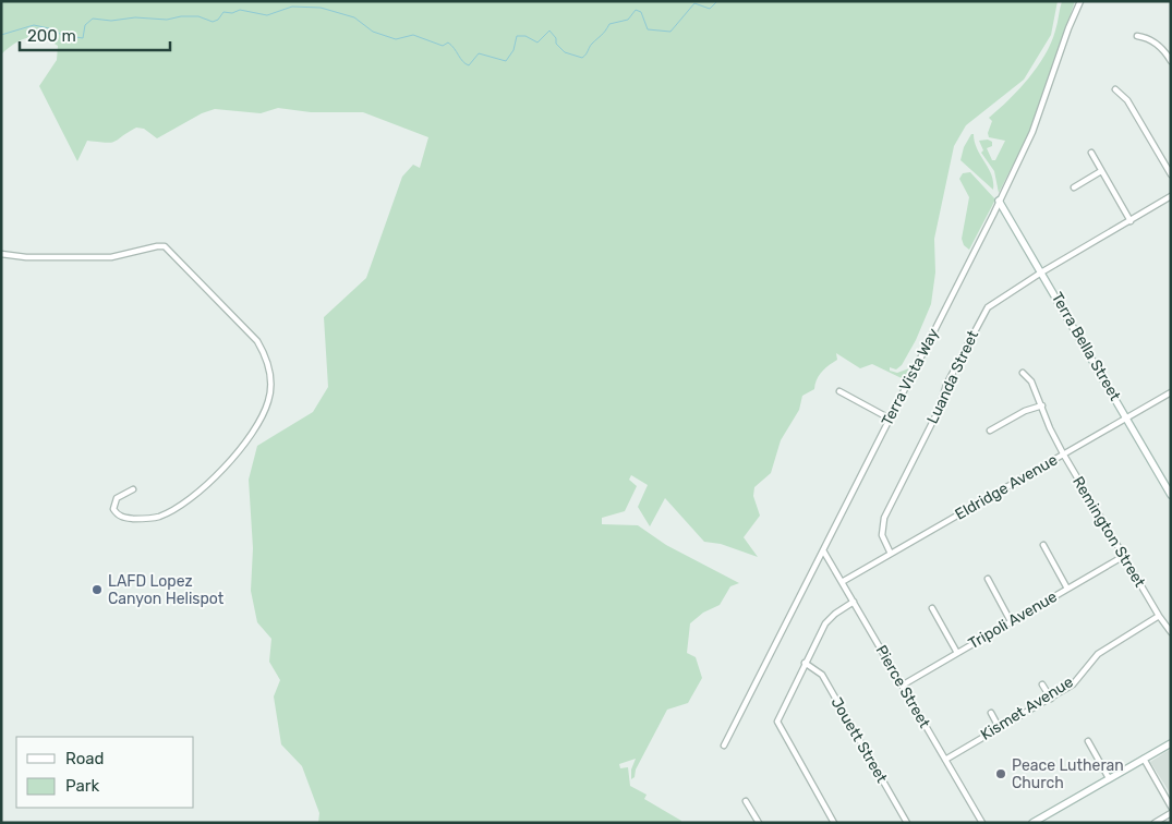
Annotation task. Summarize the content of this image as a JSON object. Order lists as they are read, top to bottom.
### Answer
{
  "streets": {
    "street": [
      "Terra Bella Street",
      "Terra Vista Way",
      "Luanda Street",
      "Eldridge Avenue",
      "Remington Street",
      "Tripoli Avenue",
      "Pierce Street",
      "Kismet Avenue",
      "Jouett Street"
    ]
  },
  "crossings": [
    ["Terra Bella Street", "Terra Vista Way"],
    ["Terra Bella Street", "Luanda Street"],
    ["Terra Bella Street", "Eldridge Avenue"],
    ["Terra Vista Way", "Pierce Street"],
    ["Luanda Street", "Eldridge Avenue"],
    ["Eldridge Avenue", "Remington Street"],
    ["Eldridge Avenue", "Pierce Street"],
    ["Remington Street", "Tripoli Avenue"],
    ["Remington Street", "Kismet Avenue"],
    ["Tripoli Avenue", "Pierce Street"],
    ["Pierce Street", "Kismet Avenue"]
  ],
  "places": ["LAFD Lopez Canyon Helispot", "Peace Lutheran Church"],
  "legend": ["Road", "Park"],
  "scale_bar": "200 m"
}
